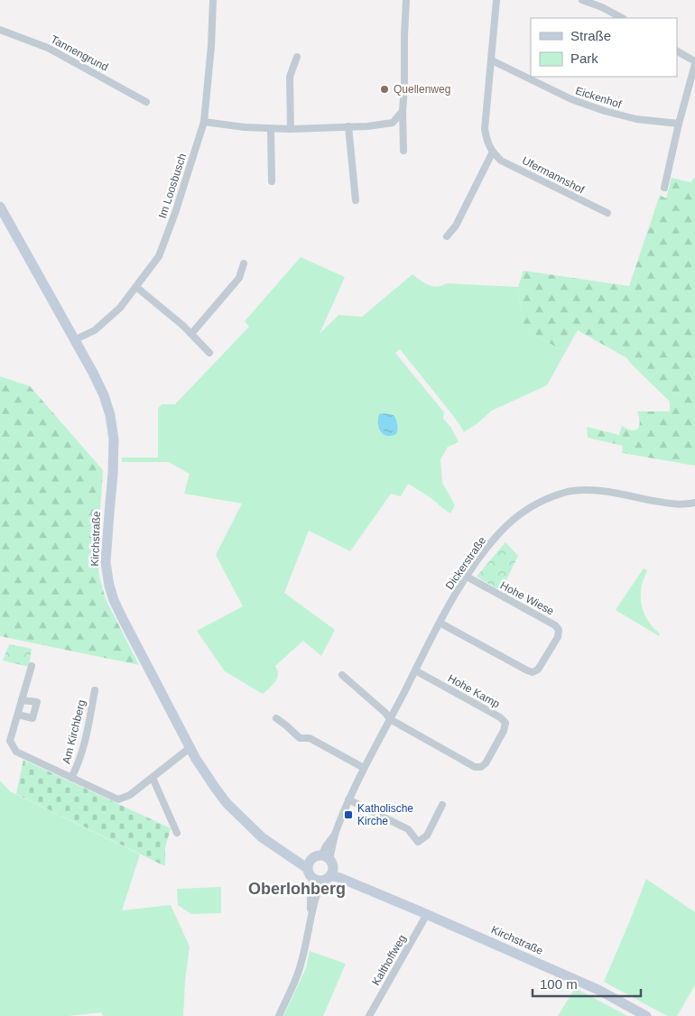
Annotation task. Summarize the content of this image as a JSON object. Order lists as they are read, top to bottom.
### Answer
{
  "streets": {
    "street": [
      "Tannengrund",
      "Eickenhof",
      "Ufermannshof",
      "Im Loosbusch",
      "Kirchstraße",
      "Dickerstraße",
      "Hohe Wiese",
      "Hohe Kamp",
      "Am Kirchberg",
      "Kalthoffweg"
    ]
  },
  "crossings": [
    ["Im Loosbusch", "Kirchstraße"],
    ["Kirchstraße", "Dickerstraße"],
    ["Kirchstraße", "Am Kirchberg"],
    ["Kirchstraße", "Kalthoffweg"],
    ["Dickerstraße", "Hohe Wiese"],
    ["Dickerstraße", "Hohe Kamp"]
  ],
  "districts": ["Oberlohberg"],
  "places": {
    "other": ["Quellenweg"],
    "transit": ["Katholische Kirche"]
  },
  "legend": ["Straße", "Park"],
  "scale_bar": "100 m"
}
